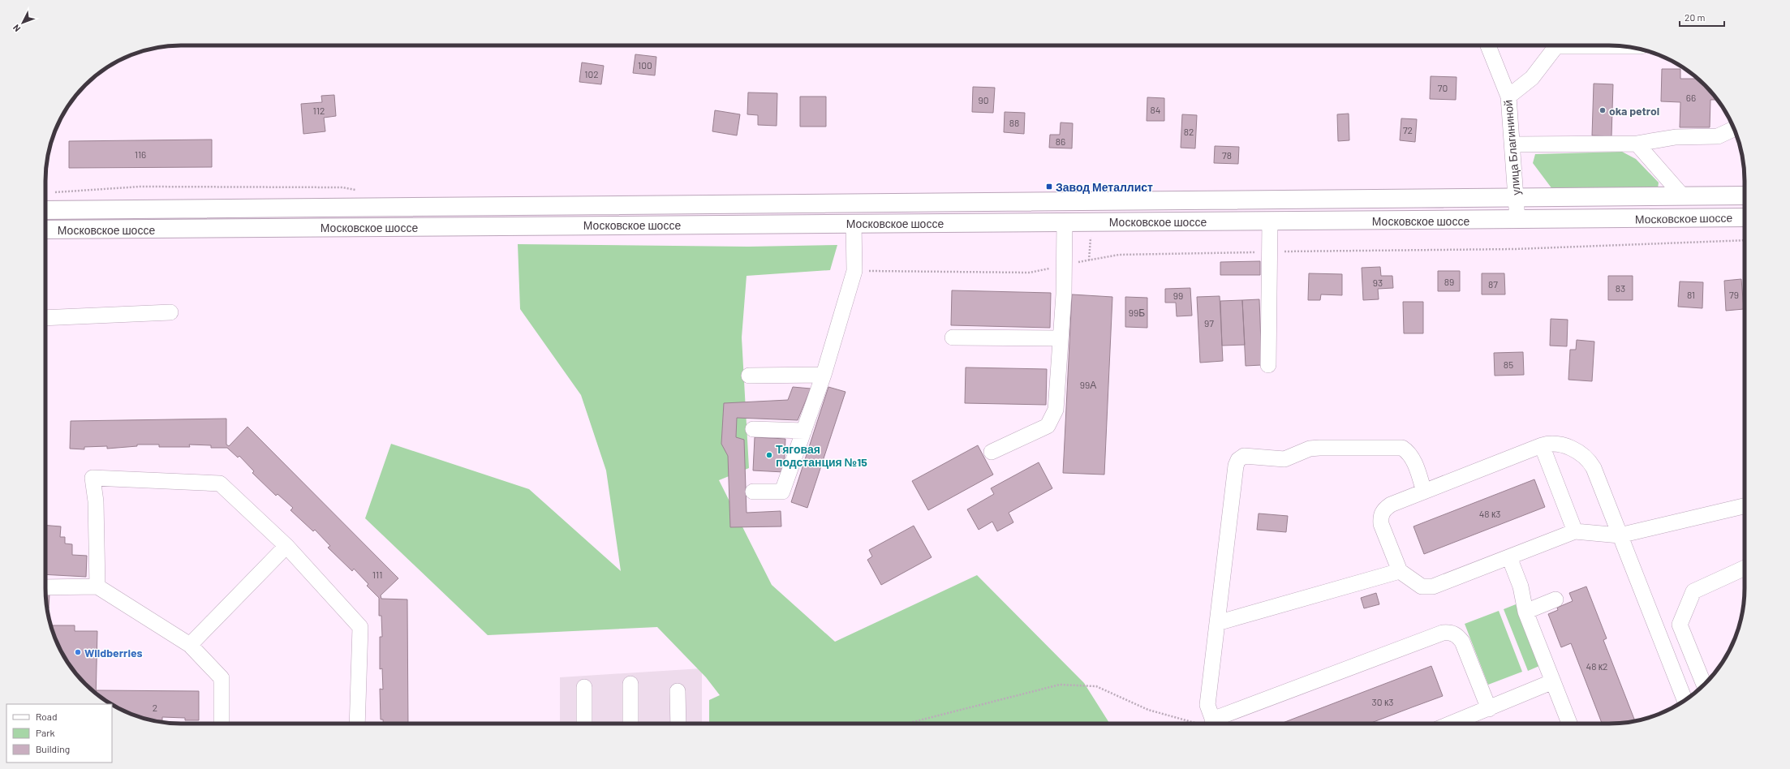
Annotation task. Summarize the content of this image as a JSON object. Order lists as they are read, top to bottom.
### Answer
{
  "streets": {
    "main road": ["Московское шоссе"],
    "street": ["улица Благининой"]
  },
  "crossings": [
    ["улица Благининой", "Московское шоссе"]
  ],
  "places": {
    "other": ["oka petrol", "Тяговая подстанция №15", "Wildberries"],
    "transit": ["Завод Металлист"]
  },
  "house_numbers": [
    "100",
    "102",
    "70",
    "66",
    "90",
    "84",
    "112",
    "88",
    "72",
    "82",
    "86",
    "116",
    "78",
    "89",
    "93",
    "87",
    "83",
    "81",
    "79",
    "99",
    "99Б",
    "97",
    "85",
    "99А",
    "48 к3",
    "111",
    "48 к2",
    "30 к3",
    "2"
  ],
  "legend": ["Road", "Park", "Building"],
  "scale_bar": "20 m",
  "north": "bottom left"
}
